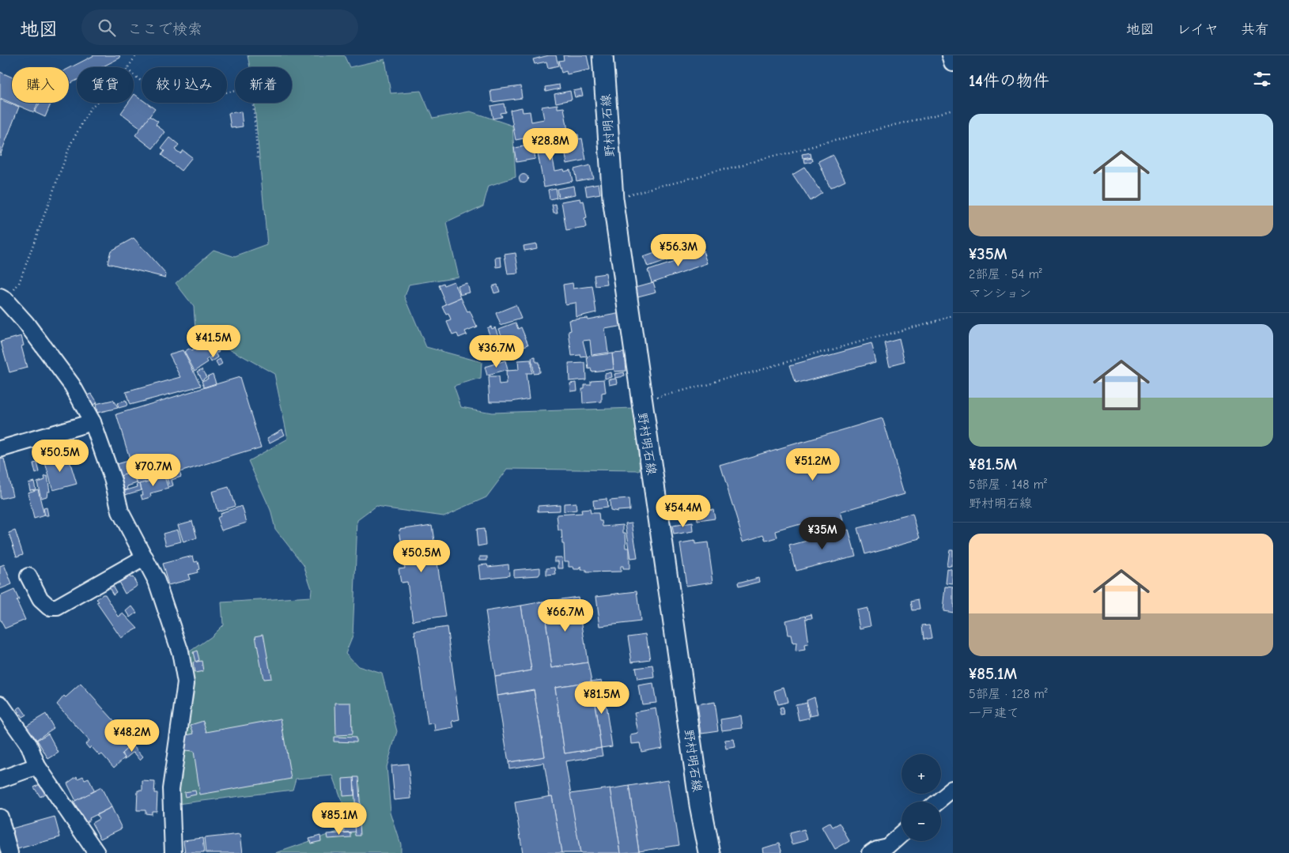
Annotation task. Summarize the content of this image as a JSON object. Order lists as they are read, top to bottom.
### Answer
{
  "streets": {
    "main road": ["野村明石線"]
  },
  "page": {
    "header": "地図",
    "search": "ここで検索",
    "nav": ["地図", "レイヤ", "共有"],
    "heading": "14件の物件",
    "chip": [
      "購入",
      "賃貸",
      "絞り込み",
      "新着"
    ],
    "list": [
      {
        "name": "¥35M",
        "note": "2部屋 · 54 m² · マンション"
      },
      {
        "name": "¥81.5M",
        "note": "5部屋 · 148 m² · 野村明石線"
      },
      {
        "name": "¥85.1M",
        "note": "5部屋 · 128 m² · 一戸建て"
      }
    ],
    "price": [
      "¥28.8M",
      "¥56.3M",
      "¥41.5M",
      "¥36.7M",
      "¥50.5M",
      "¥51.2M",
      "¥70.7M",
      "¥54.4M",
      "¥35M",
      "¥50.5M",
      "¥66.7M",
      "¥81.5M",
      "¥48.2M",
      "¥85.1M"
    ],
    "map_buttons": ["+", "−"]
  }
}
